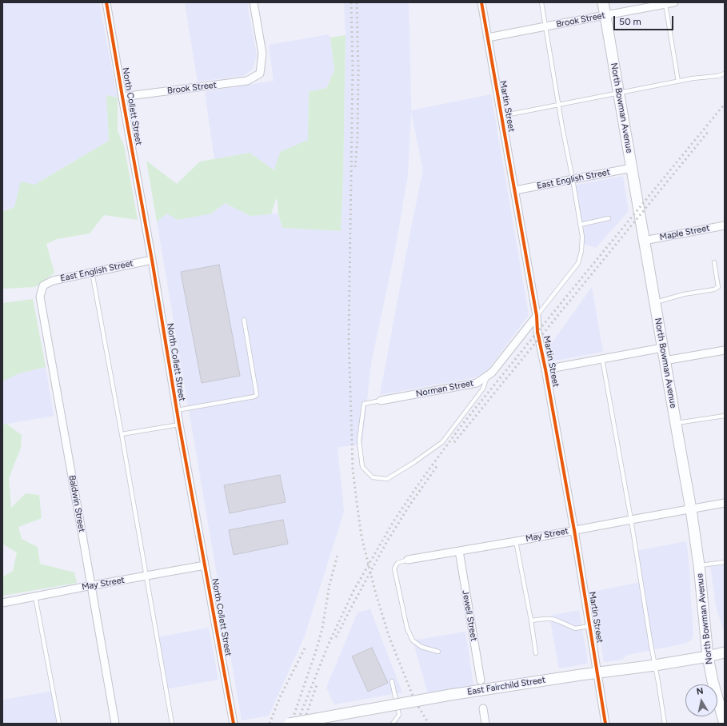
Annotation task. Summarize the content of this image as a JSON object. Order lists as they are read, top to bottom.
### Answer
{
  "streets": {
    "street": [
      "Brook Street",
      "North Collett Street",
      "Martin Street",
      "North Bowman Avenue",
      "East English Street",
      "Maple Street",
      "Norman Street",
      "Baldwin Street",
      "May Street",
      "Jewell Street",
      "East Fairchild Street"
    ]
  },
  "crossings": [
    ["Brook Street", "North Collett Street"],
    ["Brook Street", "Martin Street"],
    ["Brook Street", "North Bowman Avenue"],
    ["North Collett Street", "East English Street"],
    ["North Collett Street", "May Street"],
    ["Martin Street", "East English Street"],
    ["Martin Street", "Norman Street"],
    ["Martin Street", "May Street"],
    ["Martin Street", "East Fairchild Street"],
    ["North Bowman Avenue", "East English Street"],
    ["North Bowman Avenue", "Maple Street"],
    ["North Bowman Avenue", "May Street"],
    ["North Bowman Avenue", "East Fairchild Street"],
    ["East English Street", "Baldwin Street"],
    ["Baldwin Street", "May Street"],
    ["May Street", "Jewell Street"]
  ],
  "scale_bar": "50 m",
  "north": "top"
}
